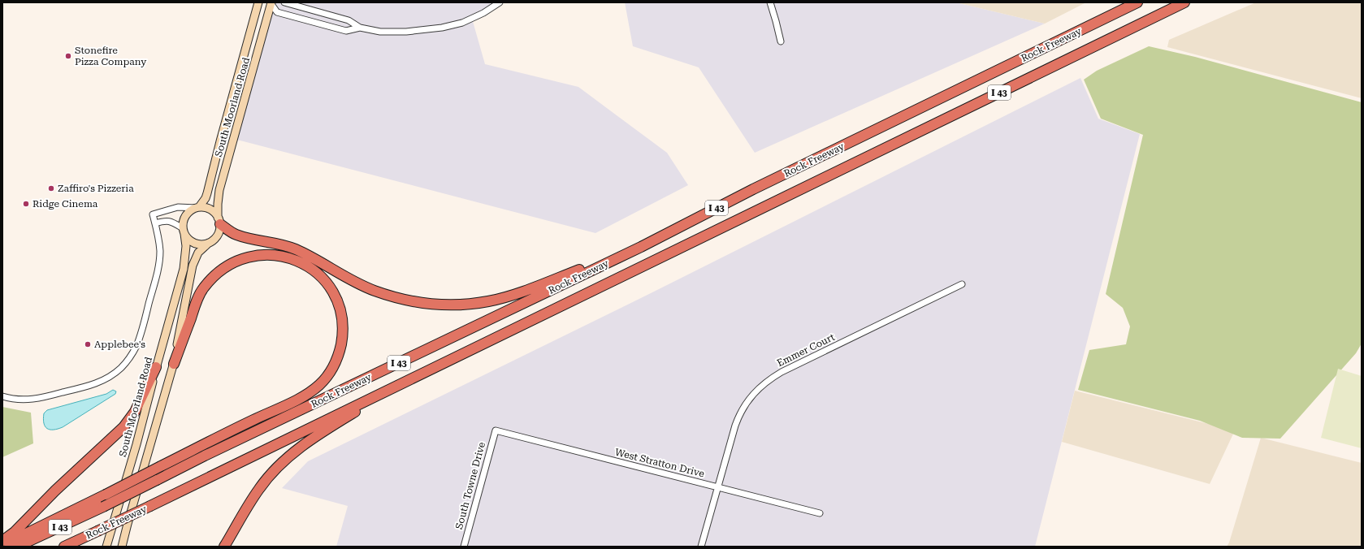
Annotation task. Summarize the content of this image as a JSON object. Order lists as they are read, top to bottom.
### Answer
{
  "streets": {
    "highway": ["Rock Freeway", "I 43"],
    "main road": ["South Moorland Road"],
    "street": ["Emmer Court", "West Stratton Drive", "South Towne Drive"]
  },
  "crossings": [
    ["Emmer Court", "West Stratton Drive"],
    ["West Stratton Drive", "South Towne Drive"]
  ],
  "places": [
    "Stonefire Pizza Company",
    "Zaffiro's Pizzeria",
    "Ridge Cinema",
    "Applebee's"
  ]
}
